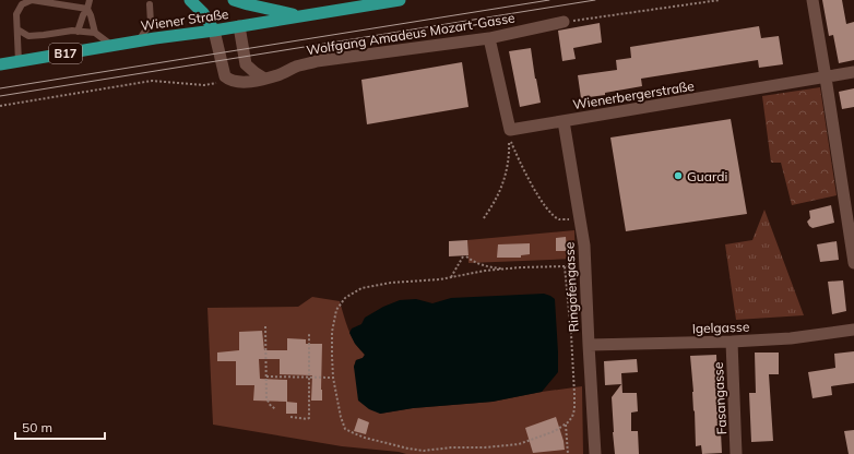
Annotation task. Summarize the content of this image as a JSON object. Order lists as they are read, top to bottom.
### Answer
{
  "streets": {
    "main road": ["Wiener Straße", "B17"],
    "street": [
      "Wolfgang Amadeus Mozart-Gasse",
      "Wienerbergerstraße",
      "Ringofengasse",
      "Igelgasse",
      "Fasangasse"
    ]
  },
  "crossings": [
    ["Wolfgang Amadeus Mozart-Gasse", "Wienerbergerstraße"],
    ["Wienerbergerstraße", "Ringofengasse"],
    ["Ringofengasse", "Igelgasse"],
    ["Igelgasse", "Fasangasse"]
  ],
  "places": ["Guardi"],
  "scale_bar": "50 m"
}
